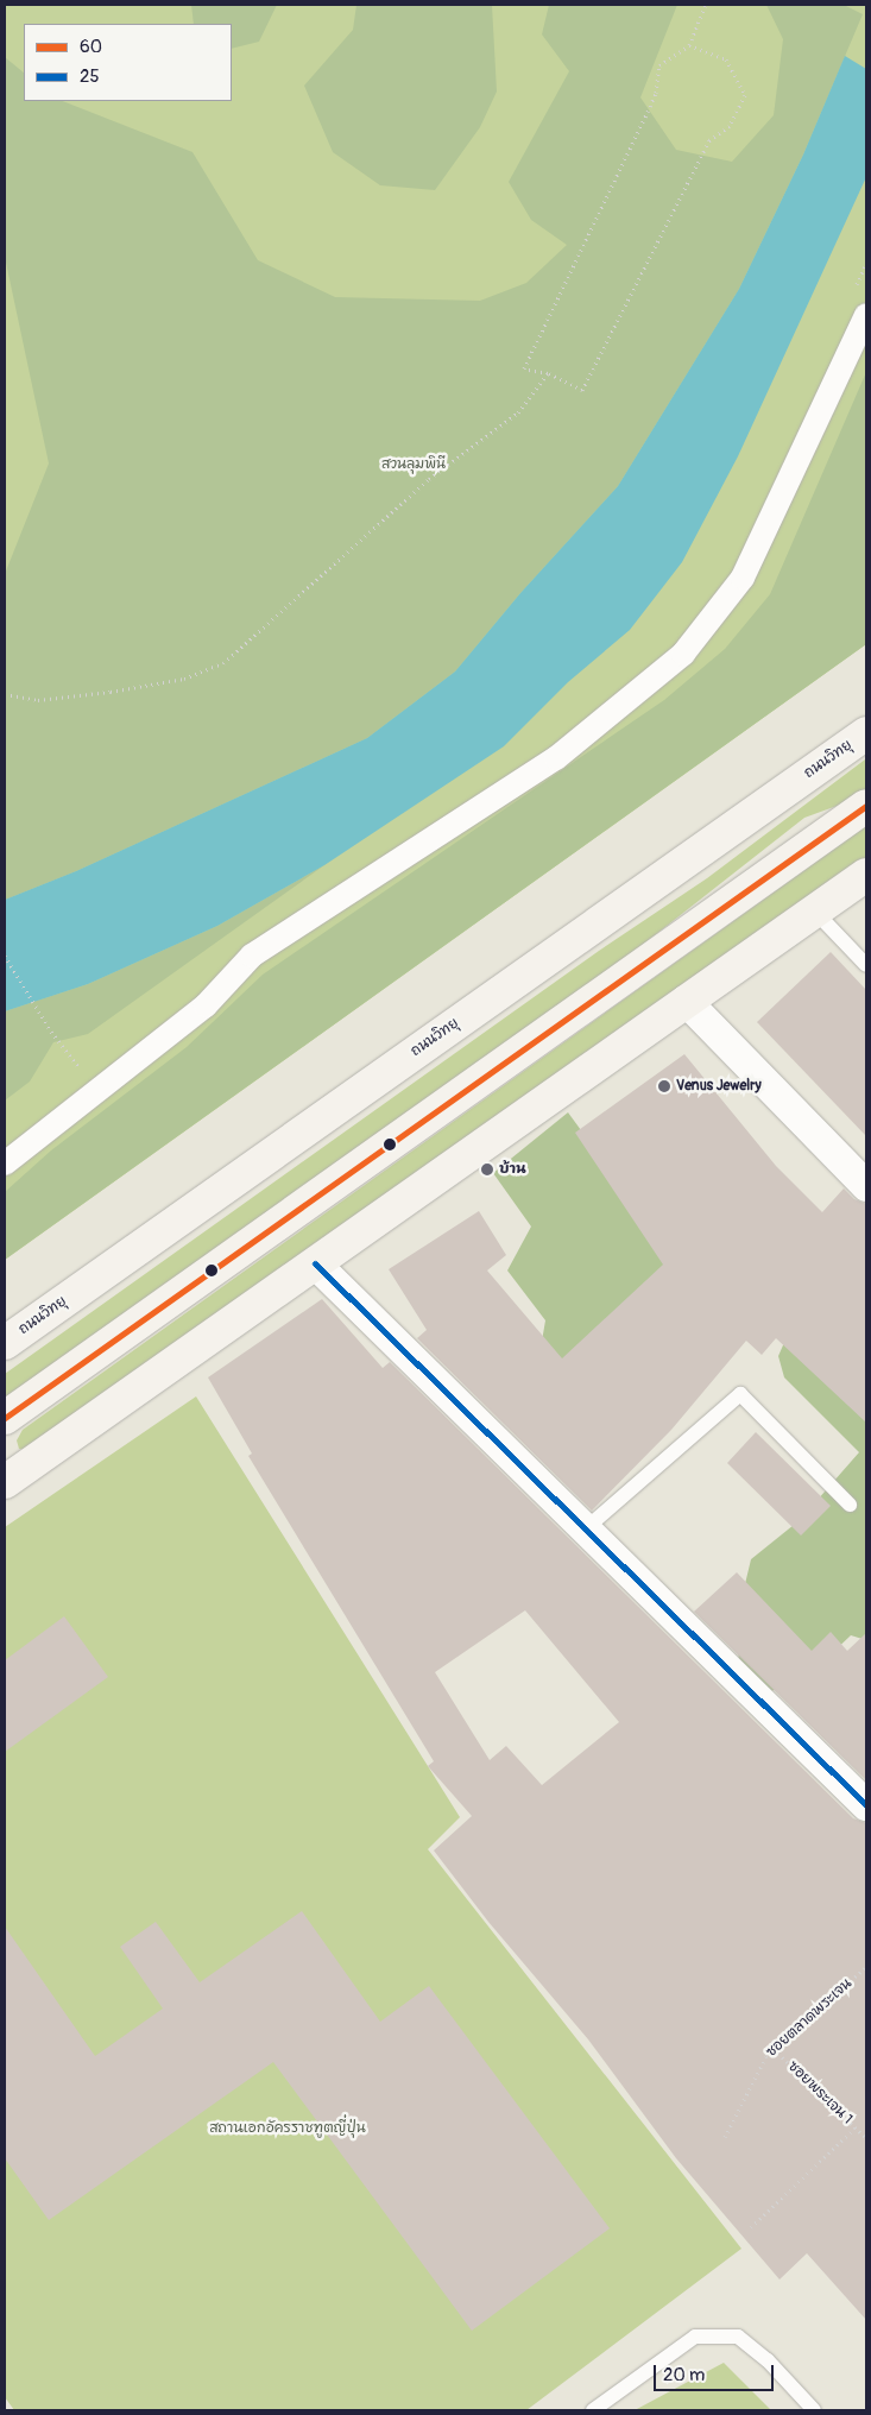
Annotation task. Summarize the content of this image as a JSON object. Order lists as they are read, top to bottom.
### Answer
{
  "streets": {
    "main road": ["ถนนวิทยุ"],
    "path": ["ซอยตลาดพระเจน", "ซอยพระเจน 1"]
  },
  "crossings": [
    ["ซอยตลาดพระเจน", "ซอยพระเจน 1"]
  ],
  "parks": ["สวนลุมพินี", "สถานเอกอัครราชทูตญี่ปุ่น"],
  "places": ["Venus Jewelry", "บ้าน"],
  "lines": ["transit line 60", "transit line 25"],
  "legend": ["60", "25"],
  "scale_bar": "20 m"
}
